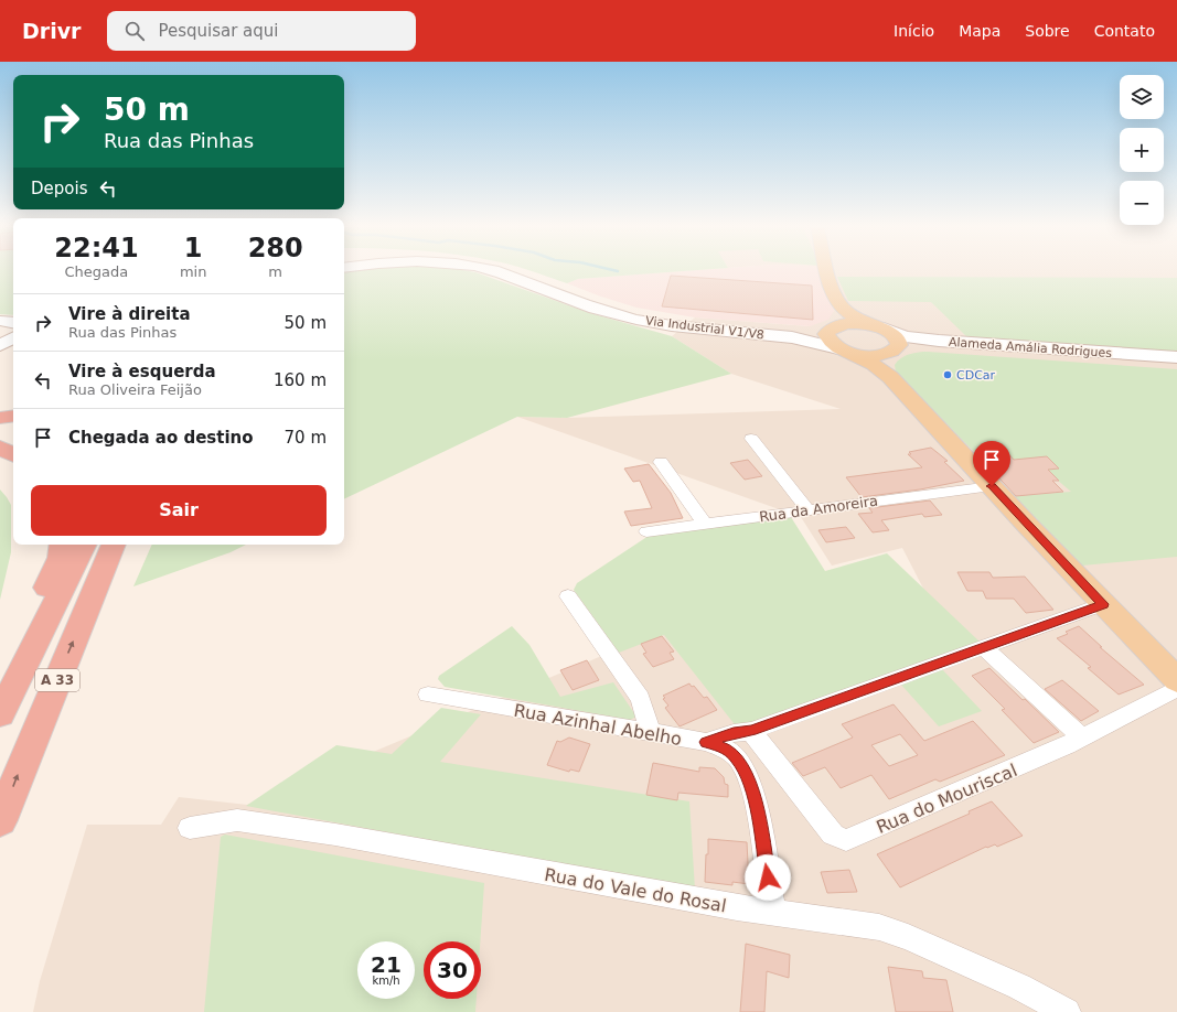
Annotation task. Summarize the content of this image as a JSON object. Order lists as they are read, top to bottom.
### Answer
{
  "streets": {
    "highway": ["A 33"],
    "main road": ["Via Industrial V1/V8", "Alameda Amália Rodrigues"],
    "street": [
      "Rua da Amoreira",
      "Rua Azinhal Abelho",
      "Rua do Mouriscal",
      "Rua do Vale do Rosal"
    ]
  },
  "crossings": [
    ["Rua Azinhal Abelho", "Rua do Vale do Rosal"]
  ],
  "places": ["CDCar"],
  "page": {
    "header": "Drivr",
    "search": "Pesquisar aqui",
    "nav": [
      "Início",
      "Mapa",
      "Sobre",
      "Contato"
    ],
    "map_buttons": ["+", "−"],
    "turn": ["50 m", "Rua das Pinhas"],
    "then": "Depois",
    "eta": [
      "22:41",
      "Chegada",
      "1",
      "min",
      "280",
      "m"
    ],
    "list": [
      {
        "name": "Vire à direita",
        "note": "Rua das Pinhas",
        "value": "50 m"
      },
      {
        "name": "Vire à esquerda",
        "note": "Rua Oliveira Feijão",
        "value": "160 m"
      },
      {
        "name": "Chegada ao destino",
        "value": "70 m"
      }
    ],
    "buttons": "Sair",
    "speed": "21 km/h",
    "limit": "30"
  }
}
